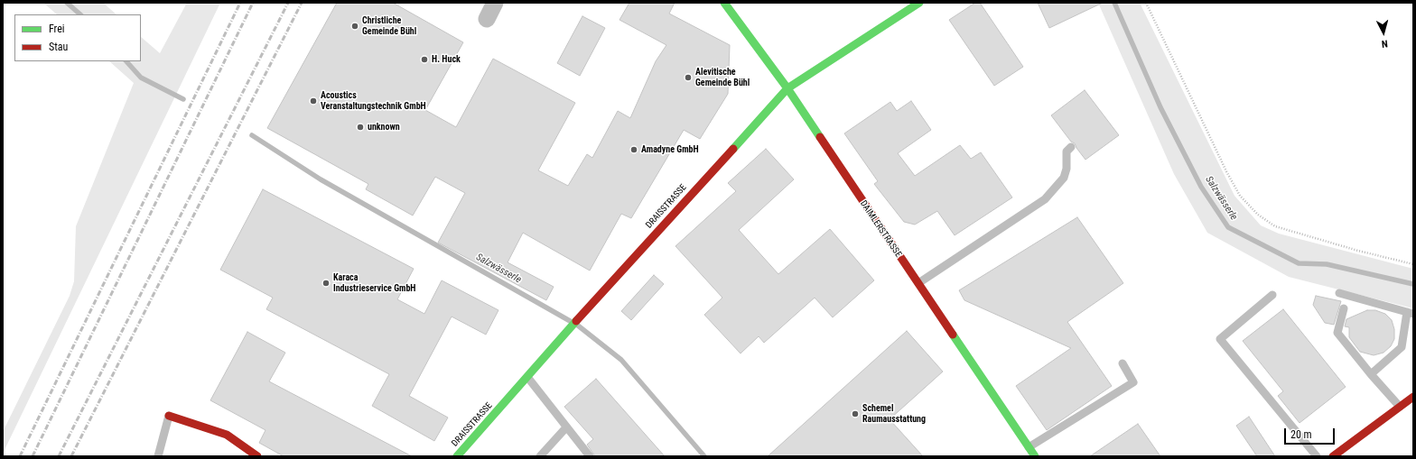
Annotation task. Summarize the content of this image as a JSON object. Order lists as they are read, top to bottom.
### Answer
{
  "streets": {
    "street": ["DRAISSTRASSE", "DAIMLERSTRASSE"]
  },
  "crossings": [
    ["DRAISSTRASSE", "DAIMLERSTRASSE"]
  ],
  "water": ["Salzwässerle"],
  "places": [
    "Christliche Gemeinde Bühl",
    "H. Huck",
    "Alevitische Gemeinde Bühl",
    "Acoustics Veranstaltungstechnik GmbH",
    "unknown",
    "Amadyne GmbH",
    "Karaca Industrieservice GmbH",
    "Schemel Raumausstattung"
  ],
  "legend": ["Frei", "Stau"],
  "scale_bar": "20 m",
  "north": "bottom"
}
